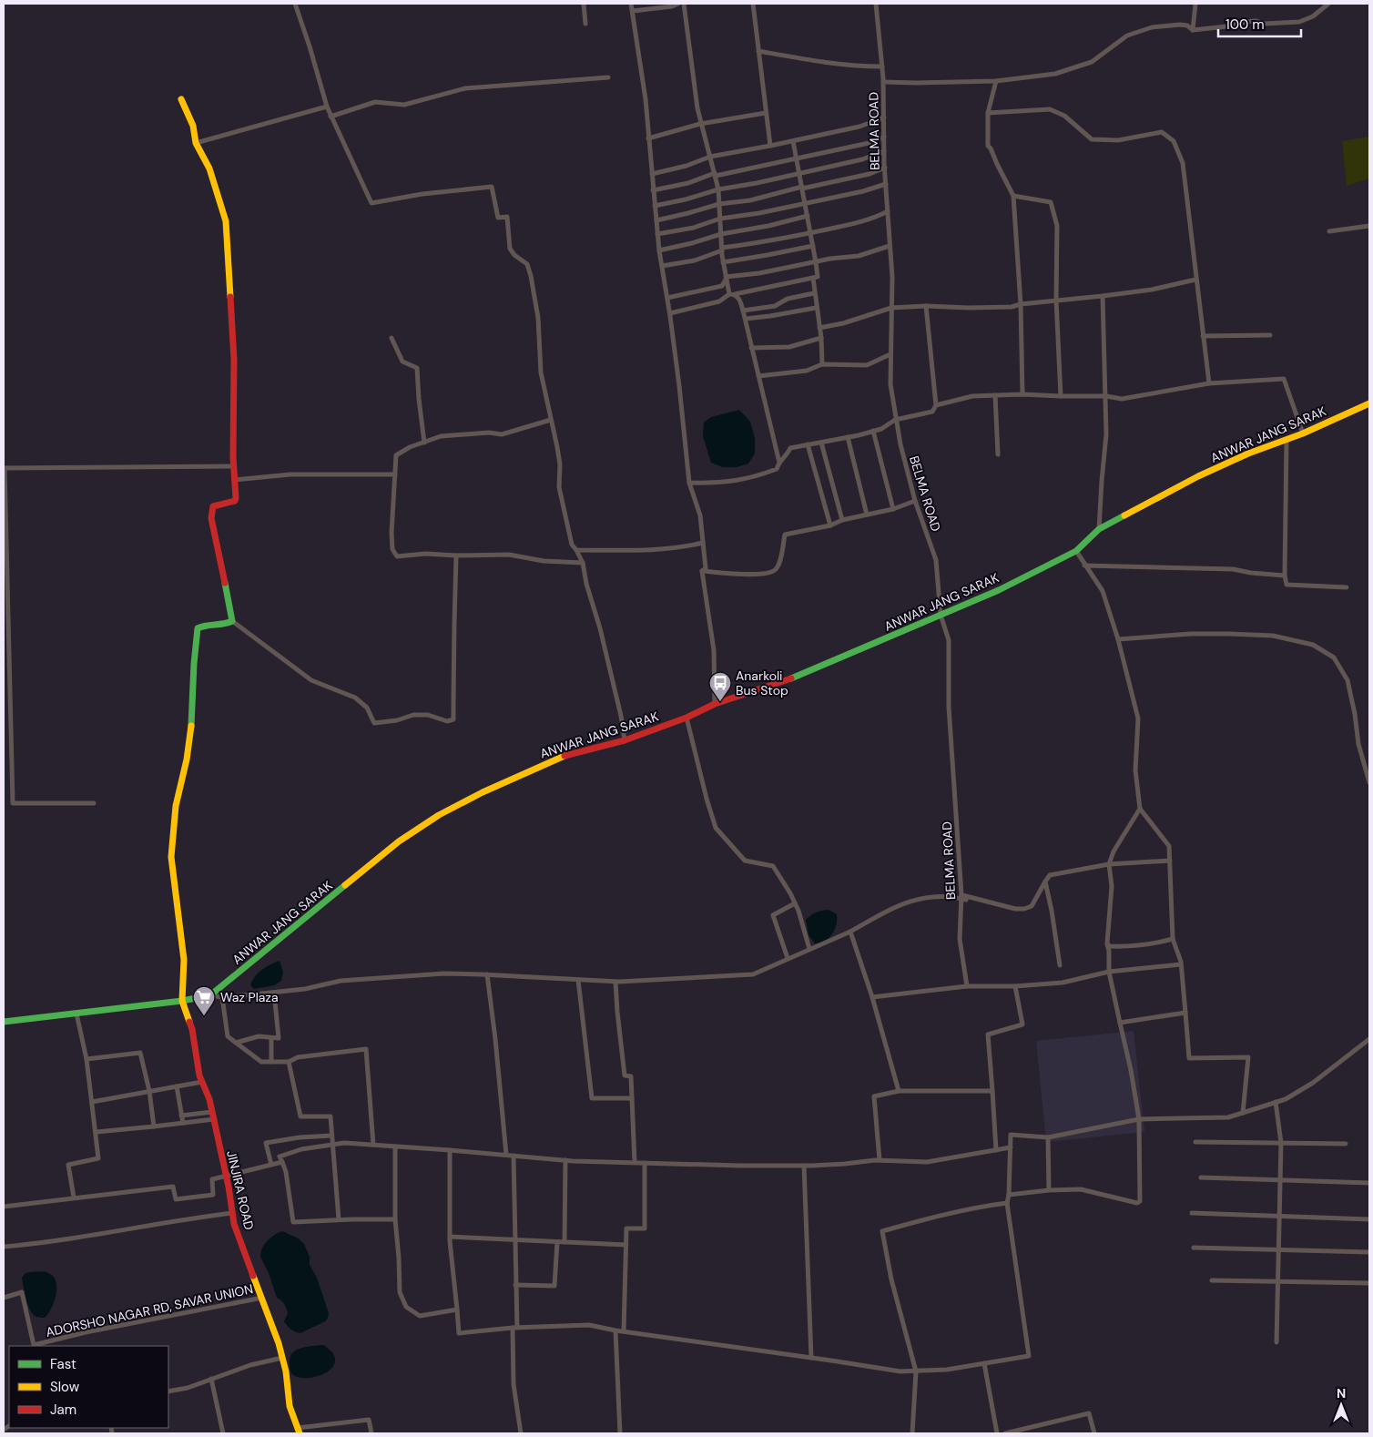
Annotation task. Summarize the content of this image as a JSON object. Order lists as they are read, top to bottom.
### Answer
{
  "streets": {
    "main road": ["ANWAR JANG SARAK", "JINJIRA ROAD"],
    "street": ["BELMA ROAD", "ADORSHO NAGAR RD, SAVAR UNION"]
  },
  "crossings": [
    ["BELMA ROAD", "ANWAR JANG SARAK"],
    ["ANWAR JANG SARAK", "JINJIRA ROAD"],
    ["JINJIRA ROAD", "ADORSHO NAGAR RD, SAVAR UNION"]
  ],
  "places": {
    "bus stop": ["Anarkoli Bus Stop"],
    "supermarket": ["Waz Plaza"]
  },
  "legend": ["Fast", "Slow", "Jam"],
  "scale_bar": "100 m",
  "north": "top"
}
